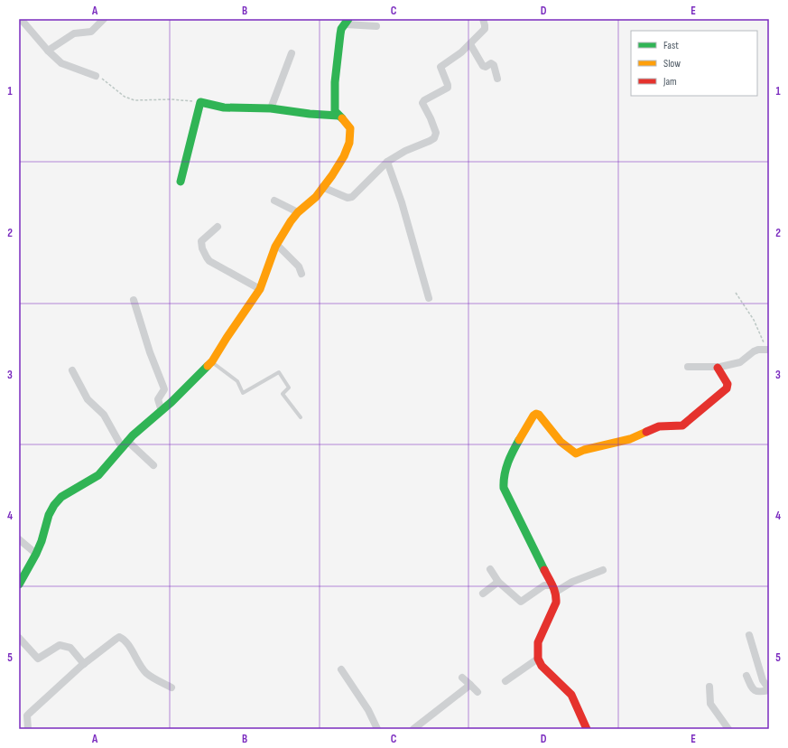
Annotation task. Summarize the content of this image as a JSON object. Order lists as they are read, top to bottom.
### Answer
{
  "legend": ["Fast", "Slow", "Jam"],
  "grid": {
    "columns": [
      "A",
      "B",
      "C",
      "D",
      "E"
    ],
    "rows": [
      "1",
      "2",
      "3",
      "4",
      "5"
    ]
  }
}
